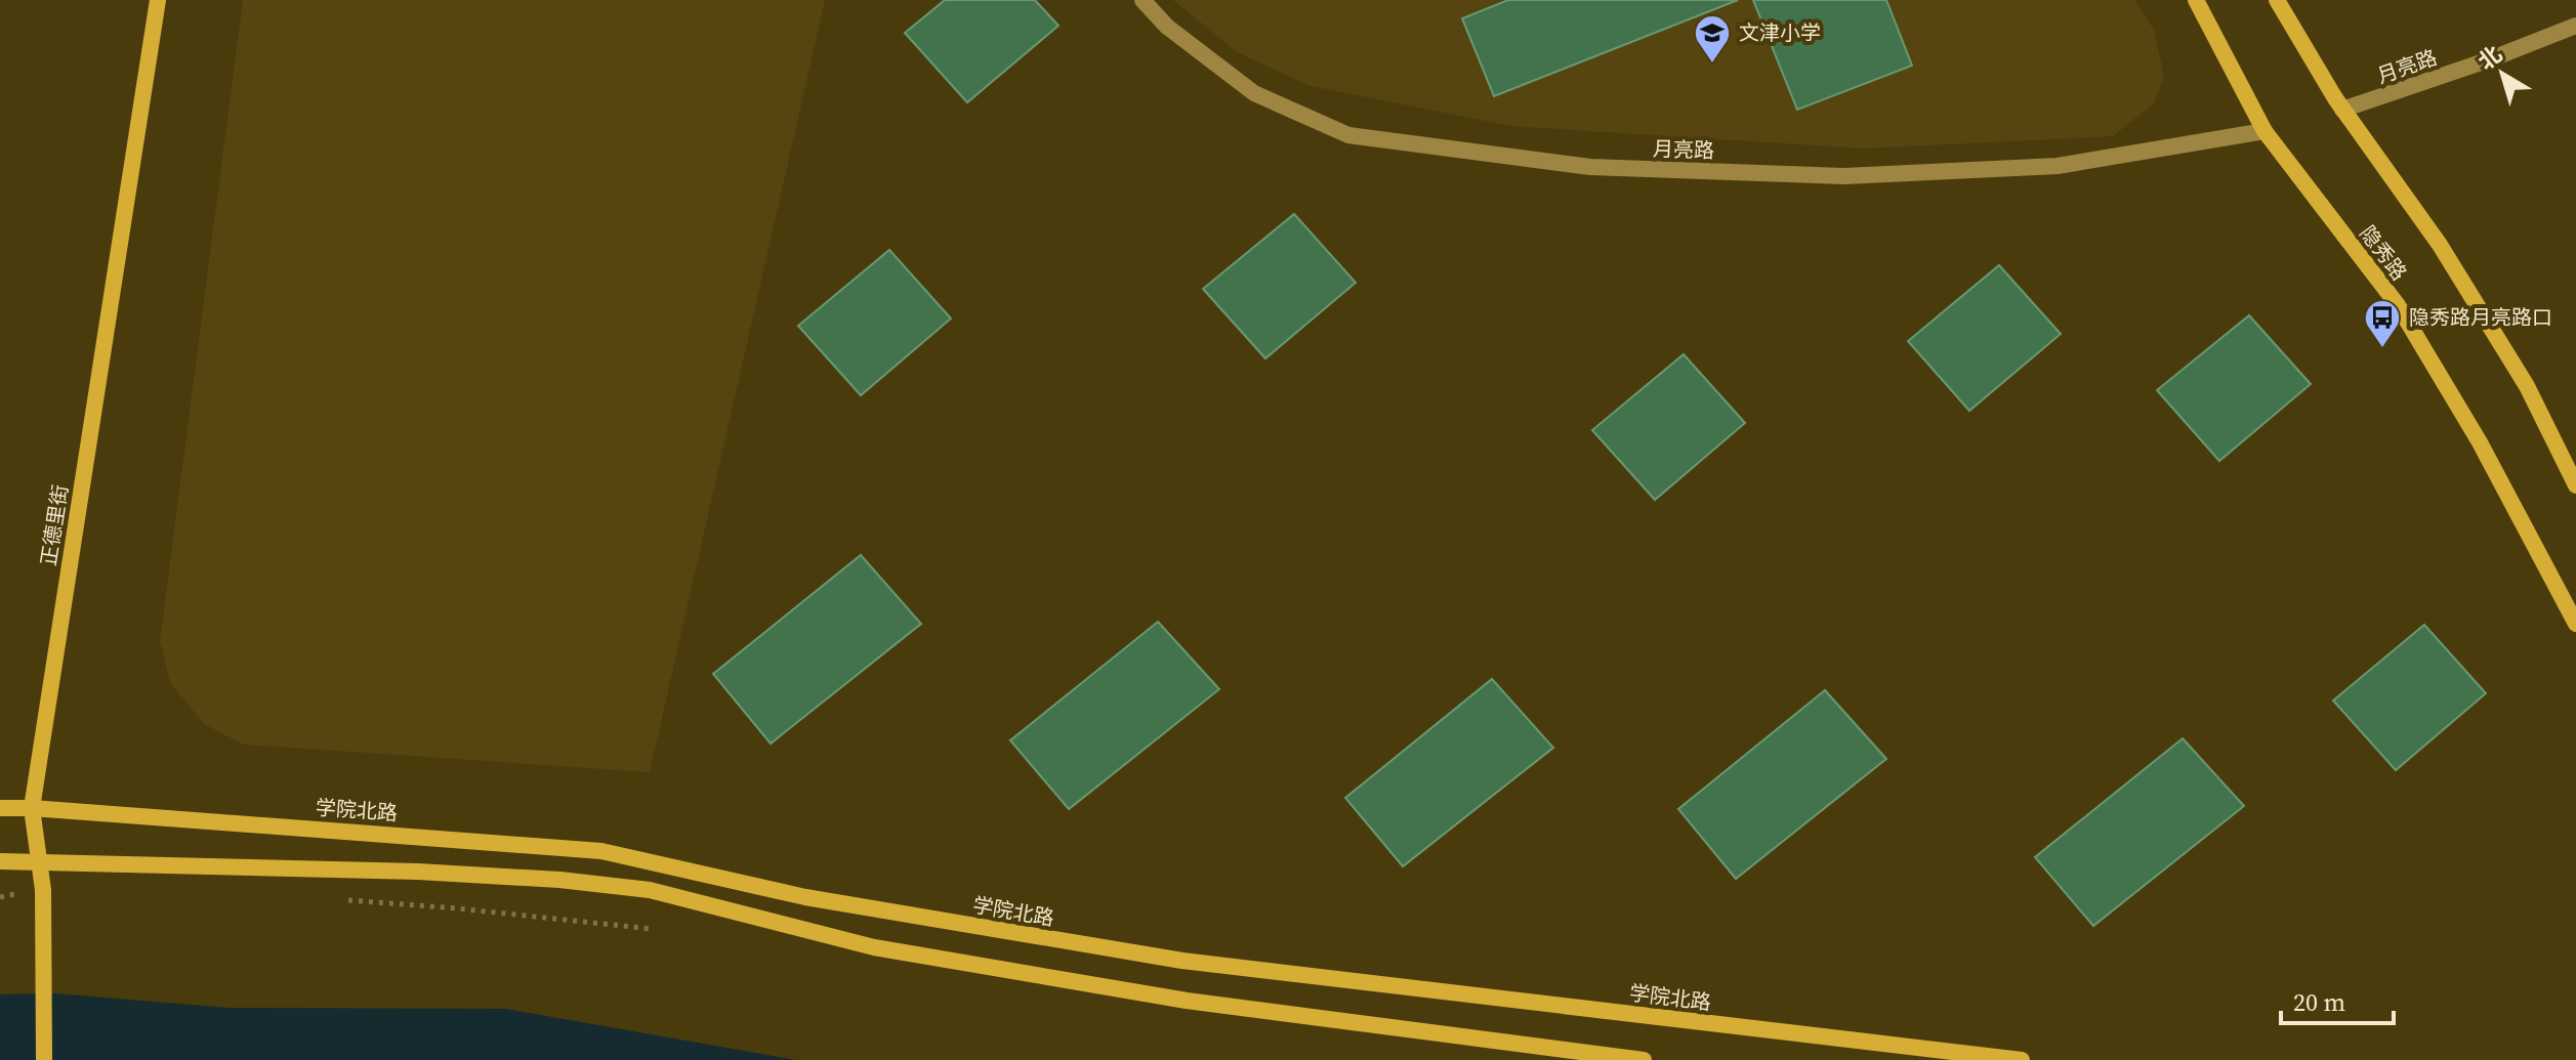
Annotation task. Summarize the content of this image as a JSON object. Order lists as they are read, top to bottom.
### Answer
{
  "streets": {
    "main road": ["隐秀路", "正德里街", "学院北路"],
    "street": ["月亮路"]
  },
  "crossings": [
    ["月亮路", "隐秀路"],
    ["正德里街", "学院北路"]
  ],
  "places": {
    "school or university": ["文津小学"],
    "bus stop": ["隐秀路月亮路口"]
  },
  "scale_bar": "20 m",
  "north": "top left"
}
